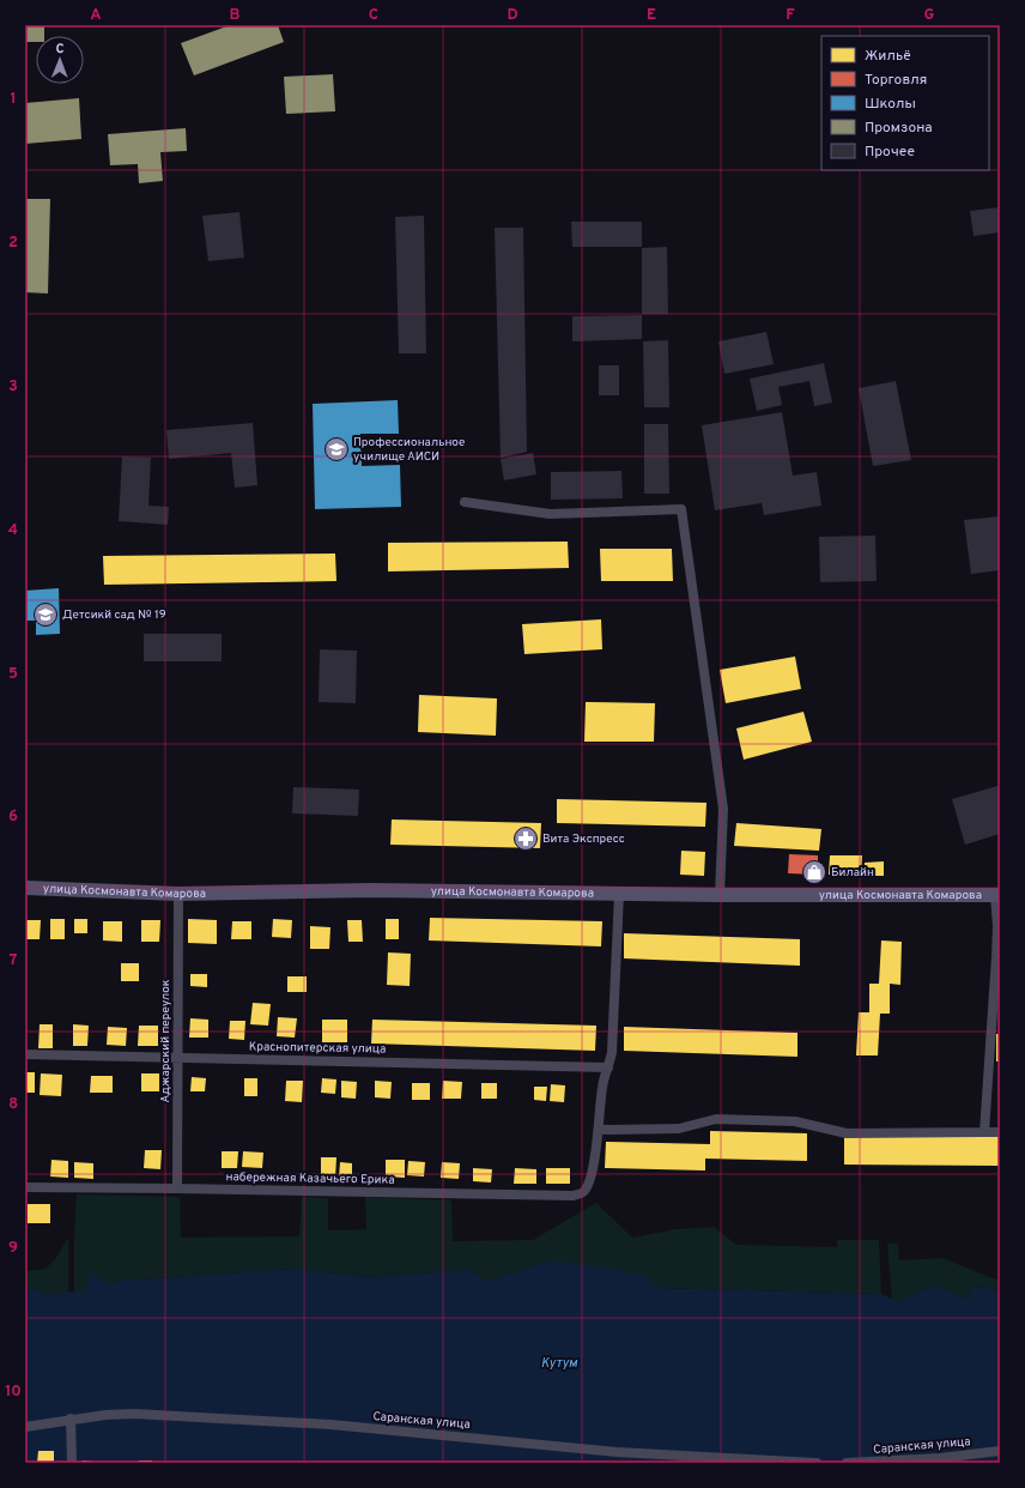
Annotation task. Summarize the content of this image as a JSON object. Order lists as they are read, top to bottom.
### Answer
{
  "streets": {
    "main road": ["улица Космонавта Комарова"],
    "street": [
      "Аджарский переулок",
      "Краснопитерская улица",
      "набережная Казачьего Ерика",
      "Саранская улица"
    ]
  },
  "crossings": [
    ["улица Космонавта Комарова", "Аджарский переулок"],
    ["Аджарский переулок", "Краснопитерская улица"],
    ["Аджарский переулок", "набережная Казачьего Ерика"]
  ],
  "water": ["Кутум"],
  "places": {
    "school or university": ["Профессиональное училище АИСИ", "Детсикй сад № 19"],
    "pharmacy": ["Вита Экспресс"],
    "shop": ["Билайн"]
  },
  "legend": [
    "Жильё",
    "Торговля",
    "Школы",
    "Промзона",
    "Прочее"
  ],
  "north": "top",
  "grid": {
    "columns": [
      "A",
      "B",
      "C",
      "D",
      "E",
      "F",
      "G"
    ],
    "rows": [
      "1",
      "2",
      "3",
      "4",
      "5",
      "6",
      "7",
      "8",
      "9",
      "10"
    ]
  }
}
